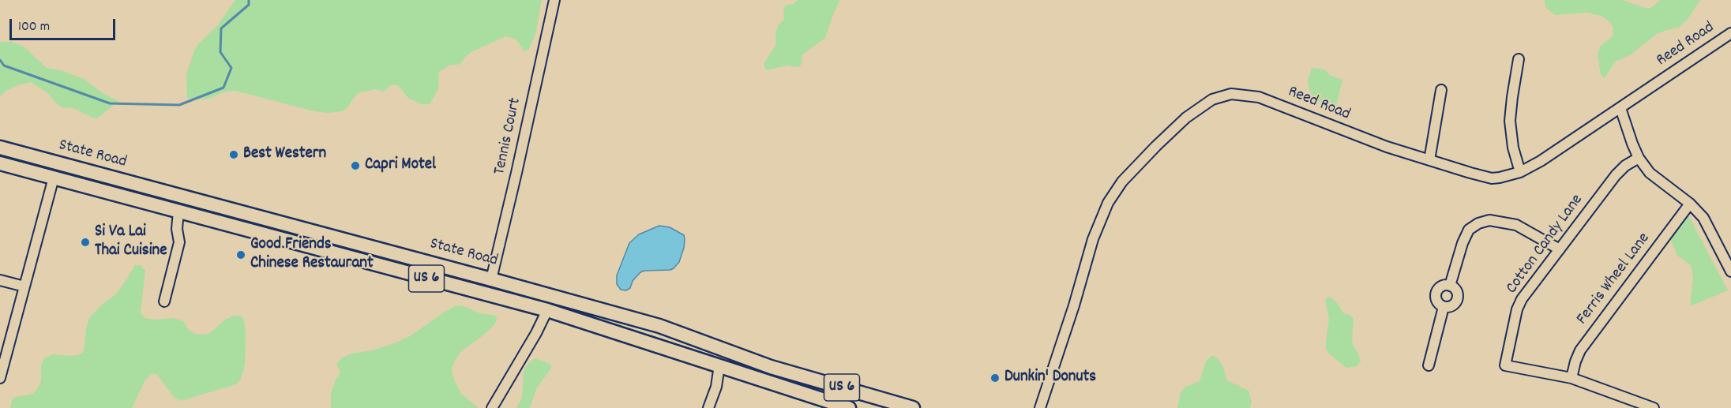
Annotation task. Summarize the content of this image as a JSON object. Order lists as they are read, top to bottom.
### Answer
{
  "streets": {
    "main road": ["State Road", "US 6"],
    "street": [
      "Reed Road",
      "Tennis Court",
      "Cotton Candy Lane",
      "Ferris Wheel Lane"
    ]
  },
  "crossings": [
    ["Tennis Court", "State Road"],
    ["Cotton Candy Lane", "Ferris Wheel Lane"]
  ],
  "places": [
    "Best Western",
    "Capri Motel",
    "Si Va Lai Thai Cuisine",
    "Good Friends Chinese Restaurant",
    "Dunkin' Donuts"
  ],
  "scale_bar": "100 m"
}
